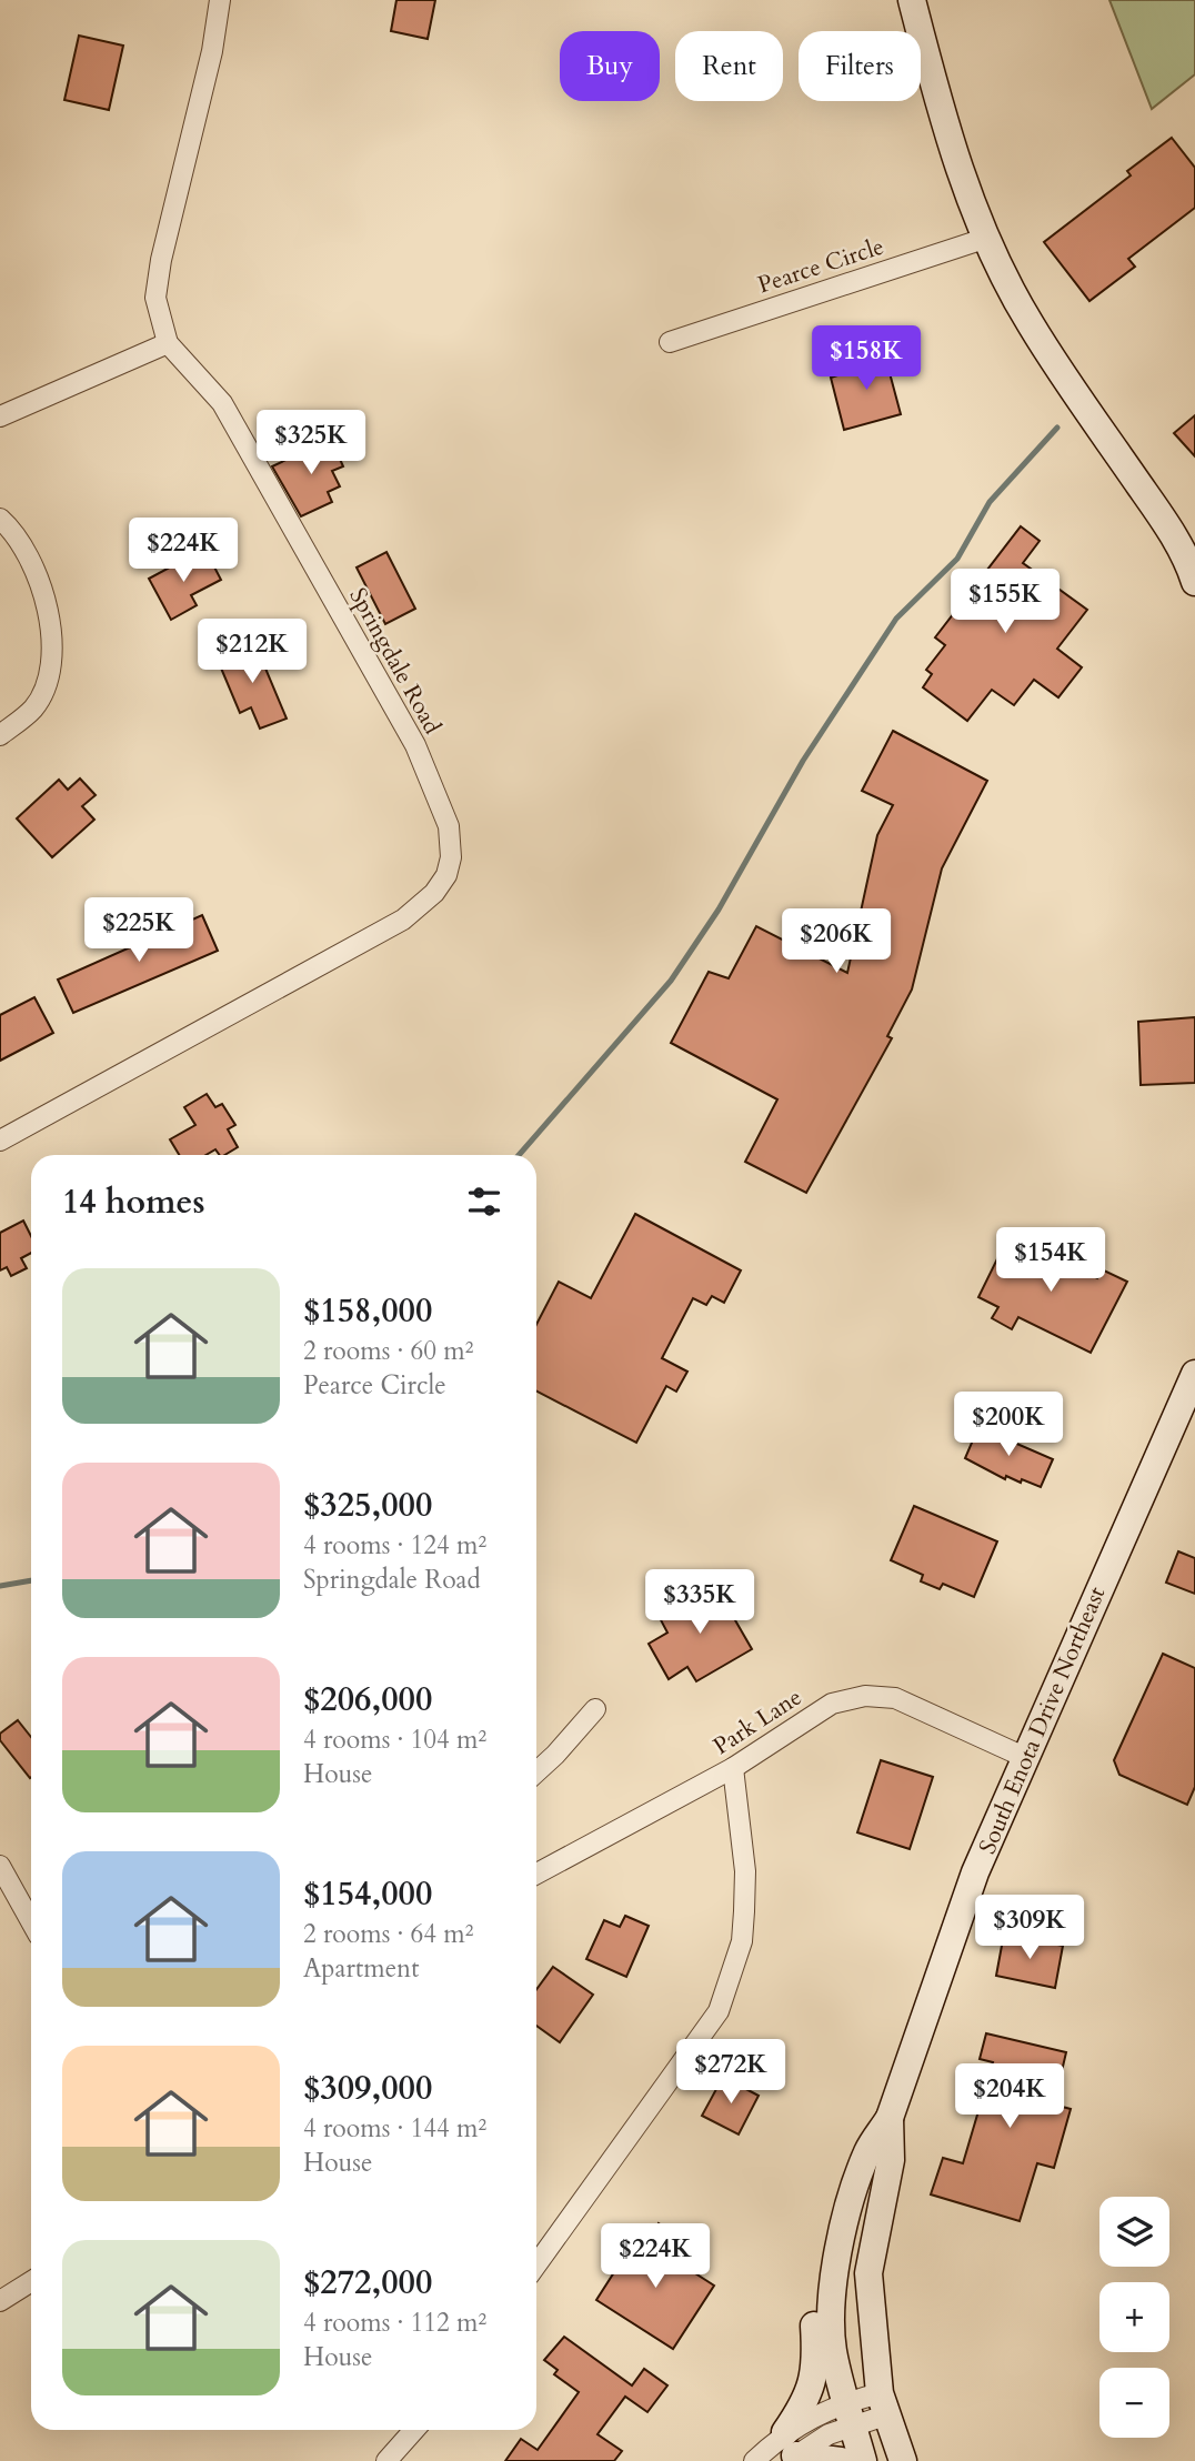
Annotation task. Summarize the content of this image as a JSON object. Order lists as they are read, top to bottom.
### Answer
{
  "streets": {
    "main road": ["South Enota Drive Northeast"],
    "street": ["Pearce Circle", "Springdale Road", "Park Lane"]
  },
  "crossings": [
    ["South Enota Drive Northeast", "Park Lane"]
  ],
  "page": {
    "chip": ["Buy", "Rent", "Filters"],
    "price": [
      "$158K",
      "$325K",
      "$224K",
      "$155K",
      "$212K",
      "$225K",
      "$206K",
      "$154K",
      "$200K",
      "$335K",
      "$309K",
      "$272K",
      "$204K",
      "$224K"
    ],
    "heading": "14 homes",
    "list": [
      {
        "name": "$158,000",
        "note": "2 rooms · 60 m² · Pearce Circle"
      },
      {
        "name": "$325,000",
        "note": "4 rooms · 124 m² · Springdale Road"
      },
      {
        "name": "$206,000",
        "note": "4 rooms · 104 m² · House"
      },
      {
        "name": "$154,000",
        "note": "2 rooms · 64 m² · Apartment"
      },
      {
        "name": "$309,000",
        "note": "4 rooms · 144 m² · House"
      },
      {
        "name": "$272,000",
        "note": "4 rooms · 112 m² · House"
      }
    ],
    "map_buttons": ["+", "−"]
  }
}
